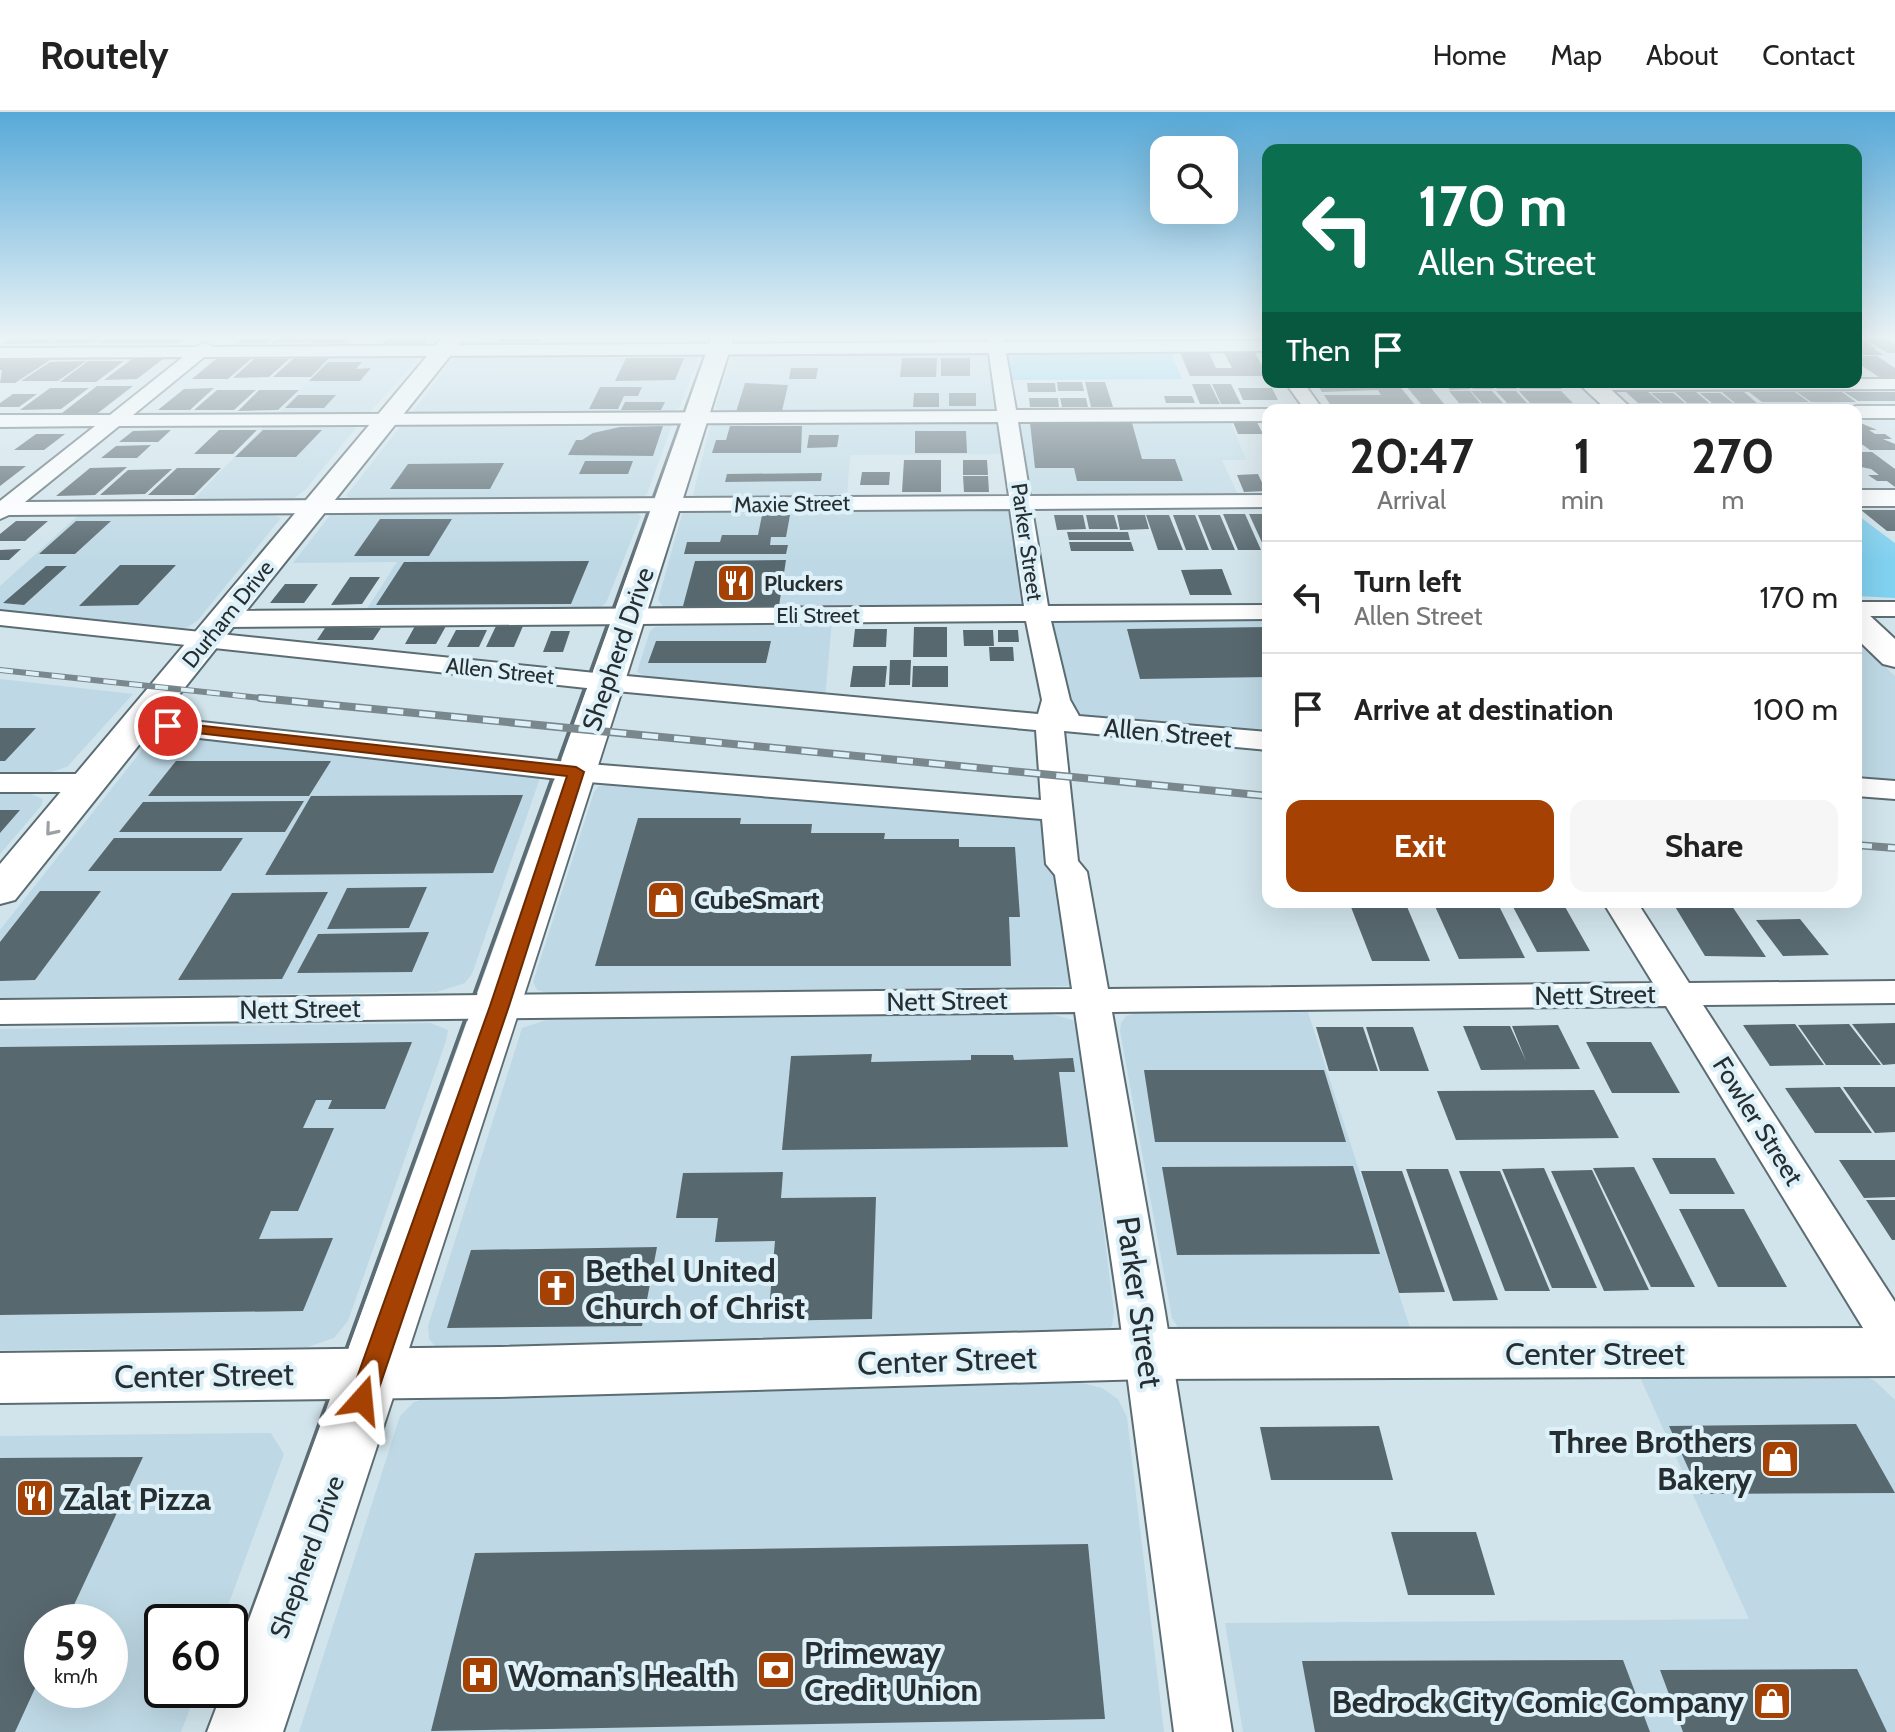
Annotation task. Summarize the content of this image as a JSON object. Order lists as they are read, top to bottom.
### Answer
{
  "streets": {
    "main road": ["Durham Drive", "Shepherd Drive", "Center Street"],
    "street": [
      "Maxie Street",
      "Parker Street",
      "Eli Street",
      "Allen Street",
      "Nett Street",
      "Fowler Street"
    ]
  },
  "crossings": [
    ["Maxie Street", "Parker Street"],
    ["Maxie Street", "Durham Drive"],
    ["Maxie Street", "Shepherd Drive"],
    ["Parker Street", "Eli Street"],
    ["Parker Street", "Allen Street"],
    ["Parker Street", "Nett Street"],
    ["Parker Street", "Center Street"],
    ["Durham Drive", "Eli Street"],
    ["Durham Drive", "Allen Street"],
    ["Eli Street", "Shepherd Drive"],
    ["Eli Street", "Allen Street"],
    ["Shepherd Drive", "Allen Street"],
    ["Shepherd Drive", "Nett Street"],
    ["Shepherd Drive", "Center Street"],
    ["Nett Street", "Fowler Street"]
  ],
  "places": {
    "restaurant": ["Pluckers", "Zalat Pizza"],
    "shop": ["CubeSmart", "Three Brothers Bakery", "Bedrock City Comic Company"],
    "church": ["Bethel United Church of Christ"],
    "bank": ["Primeway Credit Union"],
    "hospital": ["Woman's Health"]
  },
  "page": {
    "header": "Routely",
    "nav": [
      "Home",
      "Map",
      "About",
      "Contact"
    ],
    "turn": ["170 m", "Allen Street"],
    "then": "Then",
    "eta": [
      "20:47",
      "Arrival",
      "1",
      "min",
      "270",
      "m"
    ],
    "list": [
      {
        "name": "Turn left",
        "note": "Allen Street",
        "value": "170 m"
      },
      {
        "name": "Arrive at destination",
        "value": "100 m"
      }
    ],
    "buttons": ["Exit", "Share"],
    "speed": "59 km/h",
    "limit": "60"
  }
}
